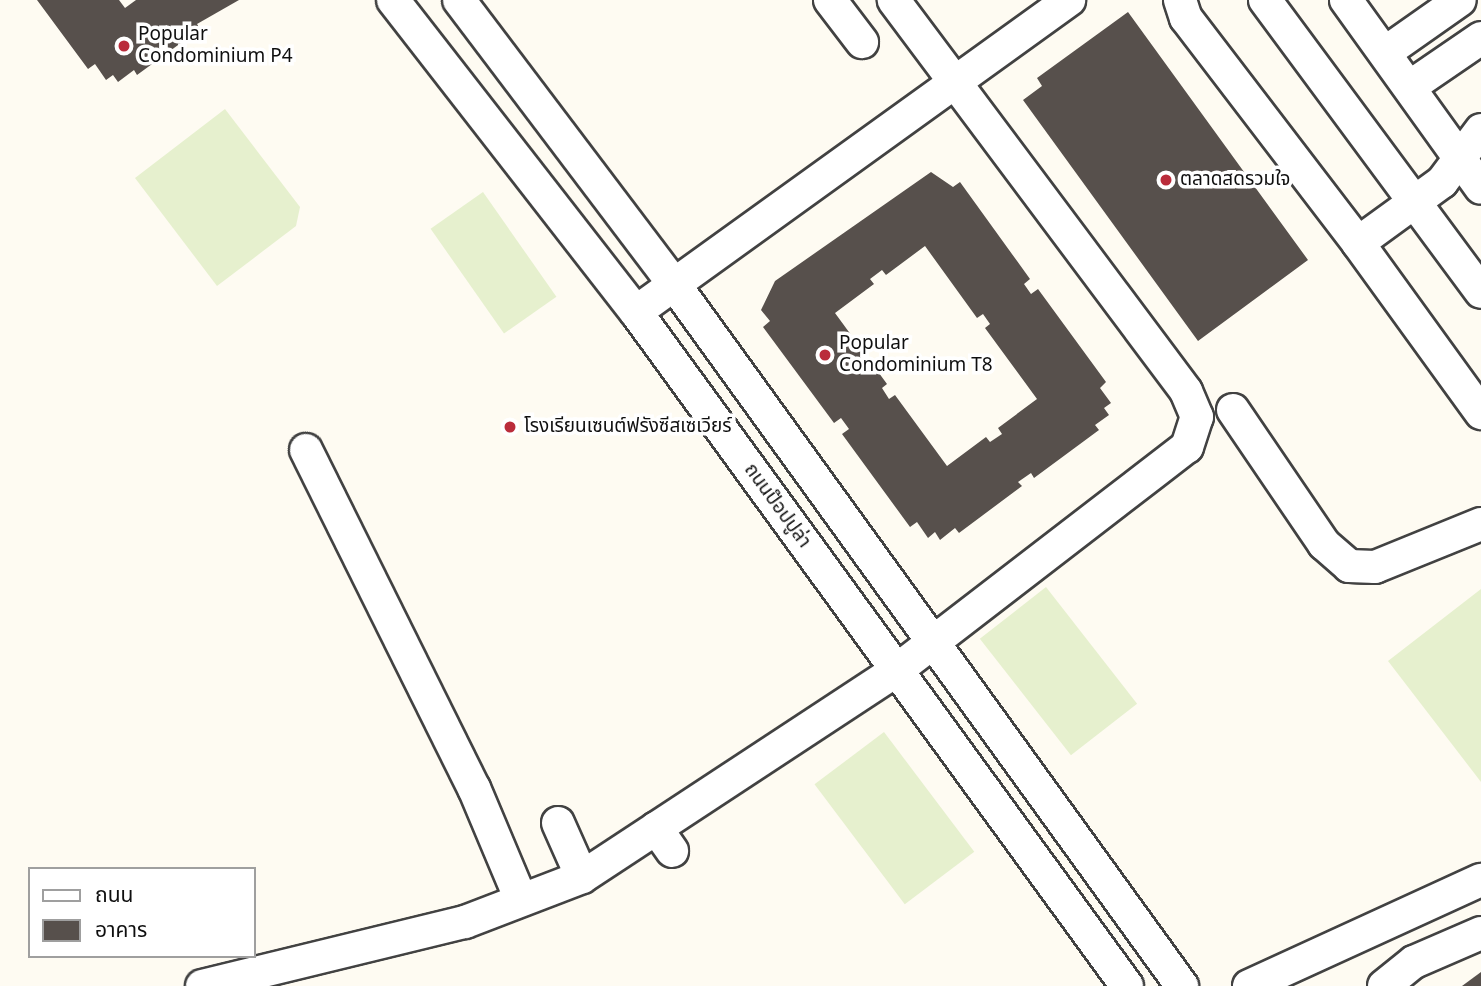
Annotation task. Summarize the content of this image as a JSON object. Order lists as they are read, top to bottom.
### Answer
{
  "streets": {
    "street": ["ถนนป๊อปปูล่า"]
  },
  "places": [
    "Popular Condominium P4",
    "ตลาดสดรวมใจ",
    "Popular Condominium T8",
    "โรงเรียนเซนต์ฟรังซีสเซเวียร์"
  ],
  "legend": ["ถนน", "อาคาร"]
}
